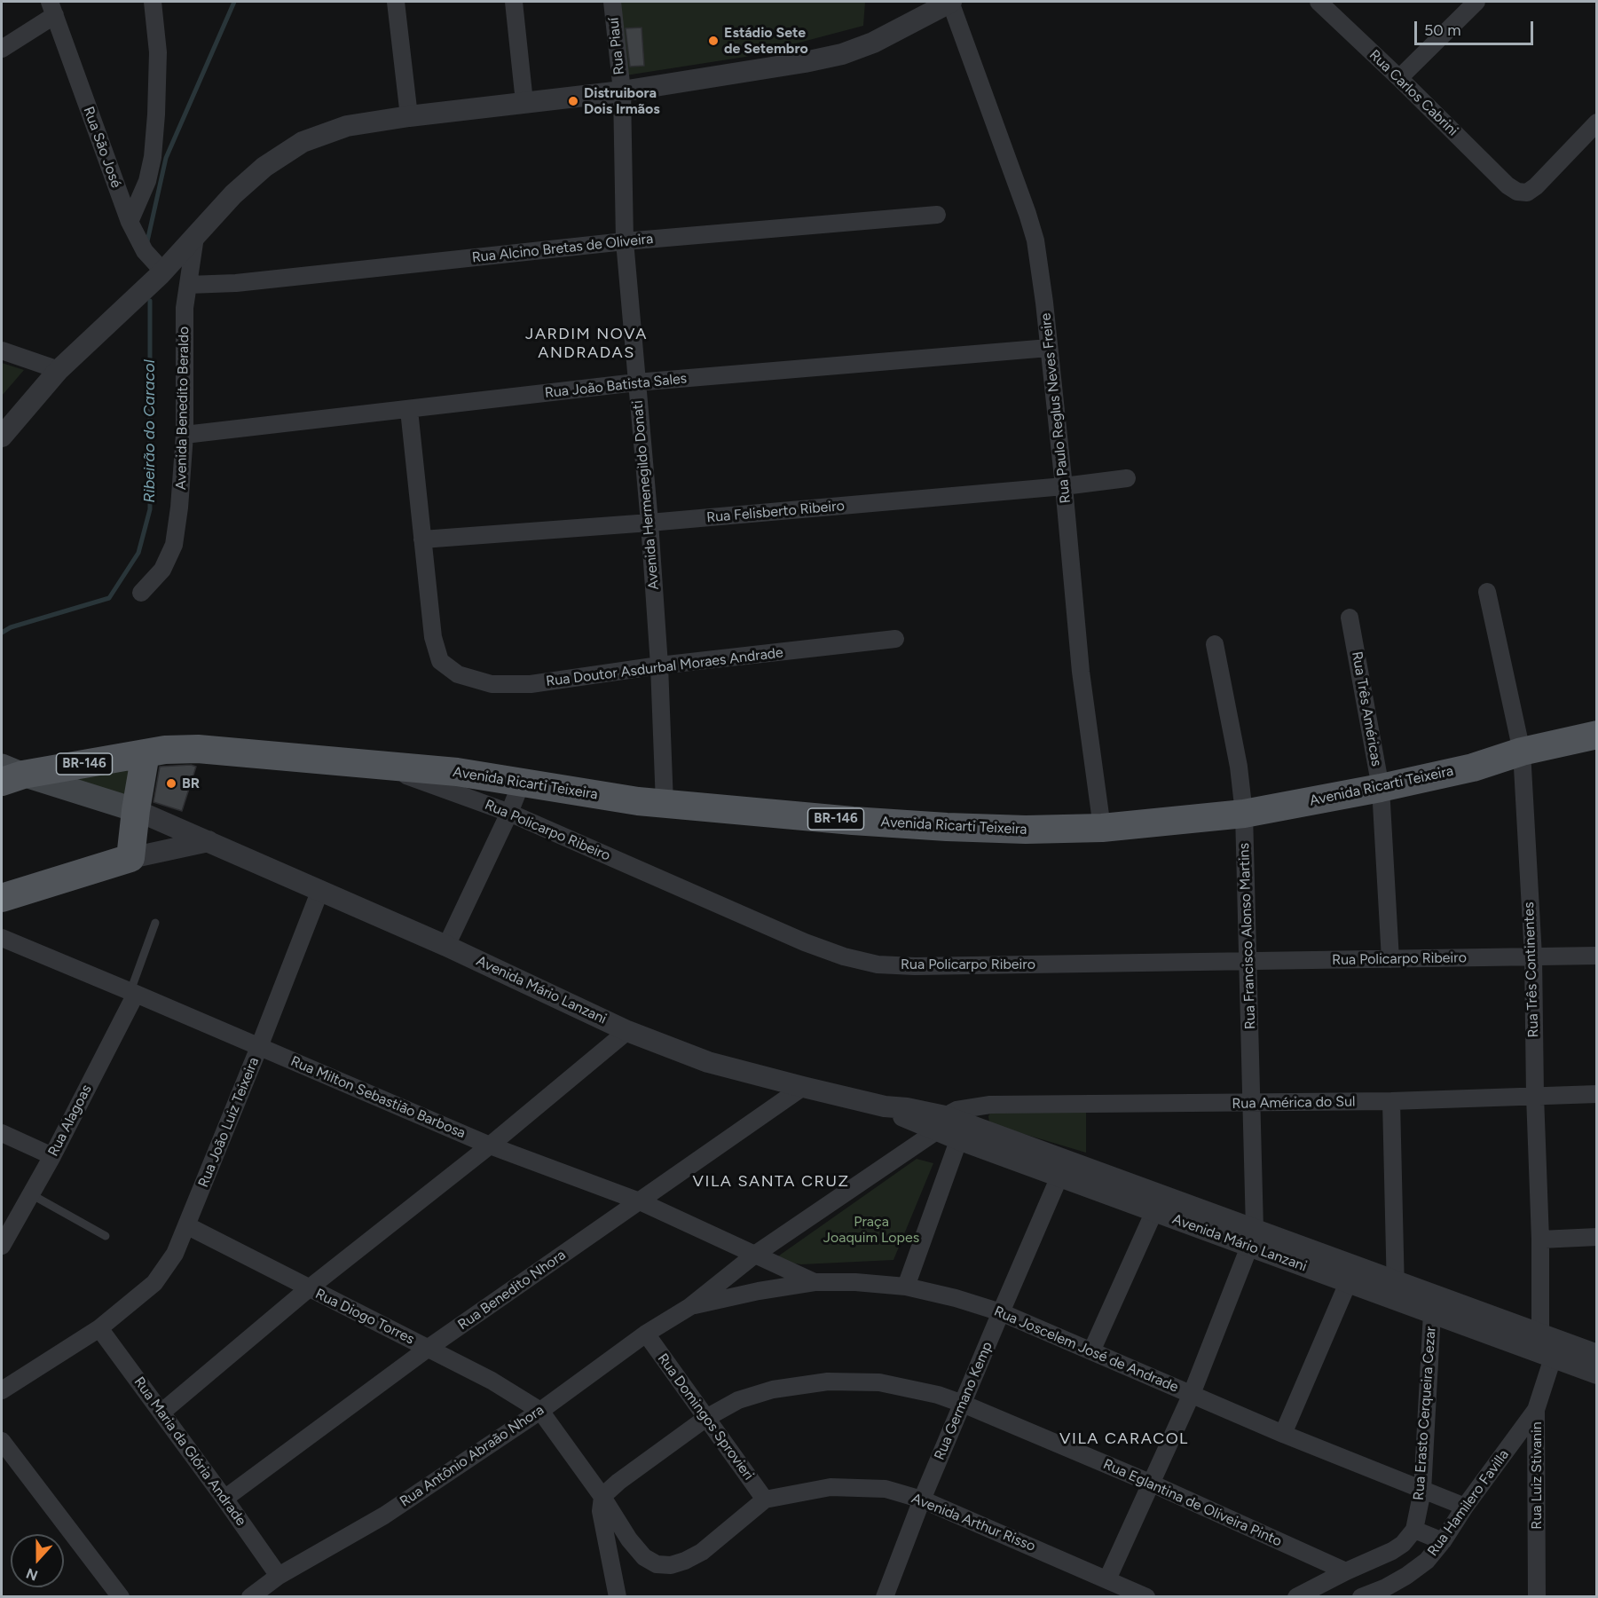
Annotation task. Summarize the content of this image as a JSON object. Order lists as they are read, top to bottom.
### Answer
{
  "streets": {
    "main road": ["BR-146", "Avenida Ricarti Teixeira"],
    "street": [
      "Rua Piauí",
      "Rua Carlos Cabrini",
      "Rua São José",
      "Rua Alcino Bretas de Oliveira",
      "Rua João Batista Sales",
      "Avenida Benedito Beraldo",
      "Rua Paulo Reglus Neves Freire",
      "Avenida Hermenegildo Donati",
      "Rua Felisberto Ribeiro",
      "Rua Doutor Asdurbal Moraes Andrade",
      "Rua Três Américas",
      "Rua Policarpo Ribeiro",
      "Rua Francisco Alonso Martins",
      "Rua Três Continentes",
      "Avenida Mário Lanzani",
      "Rua Milton Sebastião Barbosa",
      "Rua América do Sul",
      "Rua Alagoas",
      "Rua João Luiz Teixeira",
      "Rua Benedito Nhora",
      "Rua Diogo Torres",
      "Rua Joscelem José de Andrade",
      "Rua Germano Kemp",
      "Rua Erasto Cerqueira Cezar",
      "Rua Domingos Sprovieri",
      "Rua Maria da Glória Andrade",
      "Rua Antônio Abraão Nhora",
      "Rua Luiz Stivanin",
      "Rua Eglantina de Oliveira Pinto",
      "Rua Hamilero Favilla",
      "Avenida Arthur Risso"
    ]
  },
  "crossings": [
    ["Rua Piauí", "Avenida Hermenegildo Donati"],
    ["Rua Alcino Bretas de Oliveira", "Avenida Benedito Beraldo"],
    ["Rua Alcino Bretas de Oliveira", "Avenida Hermenegildo Donati"],
    ["Rua João Batista Sales", "Avenida Benedito Beraldo"],
    ["Rua João Batista Sales", "Rua Paulo Reglus Neves Freire"],
    ["Rua João Batista Sales", "Avenida Hermenegildo Donati"],
    ["Rua Paulo Reglus Neves Freire", "Rua Felisberto Ribeiro"],
    ["Rua Paulo Reglus Neves Freire", "Avenida Ricarti Teixeira"],
    ["Avenida Hermenegildo Donati", "Rua Felisberto Ribeiro"],
    ["Avenida Hermenegildo Donati", "Rua Doutor Asdurbal Moraes Andrade"],
    ["Avenida Hermenegildo Donati", "Avenida Ricarti Teixeira"],
    ["Rua Felisberto Ribeiro", "Rua Doutor Asdurbal Moraes Andrade"],
    ["Rua Três Américas", "Avenida Ricarti Teixeira"],
    ["Rua Três Américas", "Rua Policarpo Ribeiro"],
    ["BR-146", "Avenida Ricarti Teixeira"],
    ["Avenida Ricarti Teixeira", "Rua Policarpo Ribeiro"],
    ["Avenida Ricarti Teixeira", "Rua Francisco Alonso Martins"],
    ["Avenida Ricarti Teixeira", "Rua Três Continentes"],
    ["Rua Policarpo Ribeiro", "Rua Francisco Alonso Martins"],
    ["Rua Policarpo Ribeiro", "Rua Três Continentes"],
    ["Rua Francisco Alonso Martins", "Avenida Mário Lanzani"],
    ["Rua Francisco Alonso Martins", "Rua América do Sul"],
    ["Rua Três Continentes", "Avenida Mário Lanzani"],
    ["Rua Três Continentes", "Rua América do Sul"],
    ["Rua Três Continentes", "Rua Luiz Stivanin"],
    ["Avenida Mário Lanzani", "Rua América do Sul"],
    ["Avenida Mário Lanzani", "Rua João Luiz Teixeira"],
    ["Avenida Mário Lanzani", "Rua Benedito Nhora"],
    ["Avenida Mário Lanzani", "Rua Germano Kemp"],
    ["Avenida Mário Lanzani", "Rua Erasto Cerqueira Cezar"],
    ["Avenida Mário Lanzani", "Rua Luiz Stivanin"],
    ["Rua Milton Sebastião Barbosa", "Rua Alagoas"],
    ["Rua Milton Sebastião Barbosa", "Rua João Luiz Teixeira"],
    ["Rua Milton Sebastião Barbosa", "Rua Benedito Nhora"],
    ["Rua Milton Sebastião Barbosa", "Rua Joscelem José de Andrade"],
    ["Rua João Luiz Teixeira", "Rua Diogo Torres"],
    ["Rua João Luiz Teixeira", "Rua Maria da Glória Andrade"],
    ["Rua Benedito Nhora", "Rua Diogo Torres"],
    ["Rua Benedito Nhora", "Rua Maria da Glória Andrade"],
    ["Rua Diogo Torres", "Rua Antônio Abraão Nhora"],
    ["Rua Diogo Torres", "Avenida Arthur Risso"],
    ["Rua Joscelem José de Andrade", "Rua Germano Kemp"],
    ["Rua Joscelem José de Andrade", "Rua Erasto Cerqueira Cezar"],
    ["Rua Joscelem José de Andrade", "Rua Antônio Abraão Nhora"],
    ["Rua Joscelem José de Andrade", "Rua Hamilero Favilla"],
    ["Rua Germano Kemp", "Rua Eglantina de Oliveira Pinto"],
    ["Rua Germano Kemp", "Avenida Arthur Risso"],
    ["Rua Domingos Sprovieri", "Rua Antônio Abraão Nhora"],
    ["Rua Domingos Sprovieri", "Rua Eglantina de Oliveira Pinto"],
    ["Rua Domingos Sprovieri", "Avenida Arthur Risso"],
    ["Rua Maria da Glória Andrade", "Rua Antônio Abraão Nhora"],
    ["Rua Antônio Abraão Nhora", "Avenida Arthur Risso"],
    ["Rua Luiz Stivanin", "Rua Hamilero Favilla"],
    ["Rua Eglantina de Oliveira Pinto", "Avenida Arthur Risso"]
  ],
  "districts": ["JARDIM NOVA ANDRADAS", "VILA SANTA CRUZ", "VILA CARACOL"],
  "water": ["Ribeirão do Caracol"],
  "parks": ["Praça Joaquim Lopes"],
  "places": ["Estádio Sete de Setembro", "Distruibora Dois Irmãos", "BR"],
  "scale_bar": "50 m",
  "north": "bottom"
}
